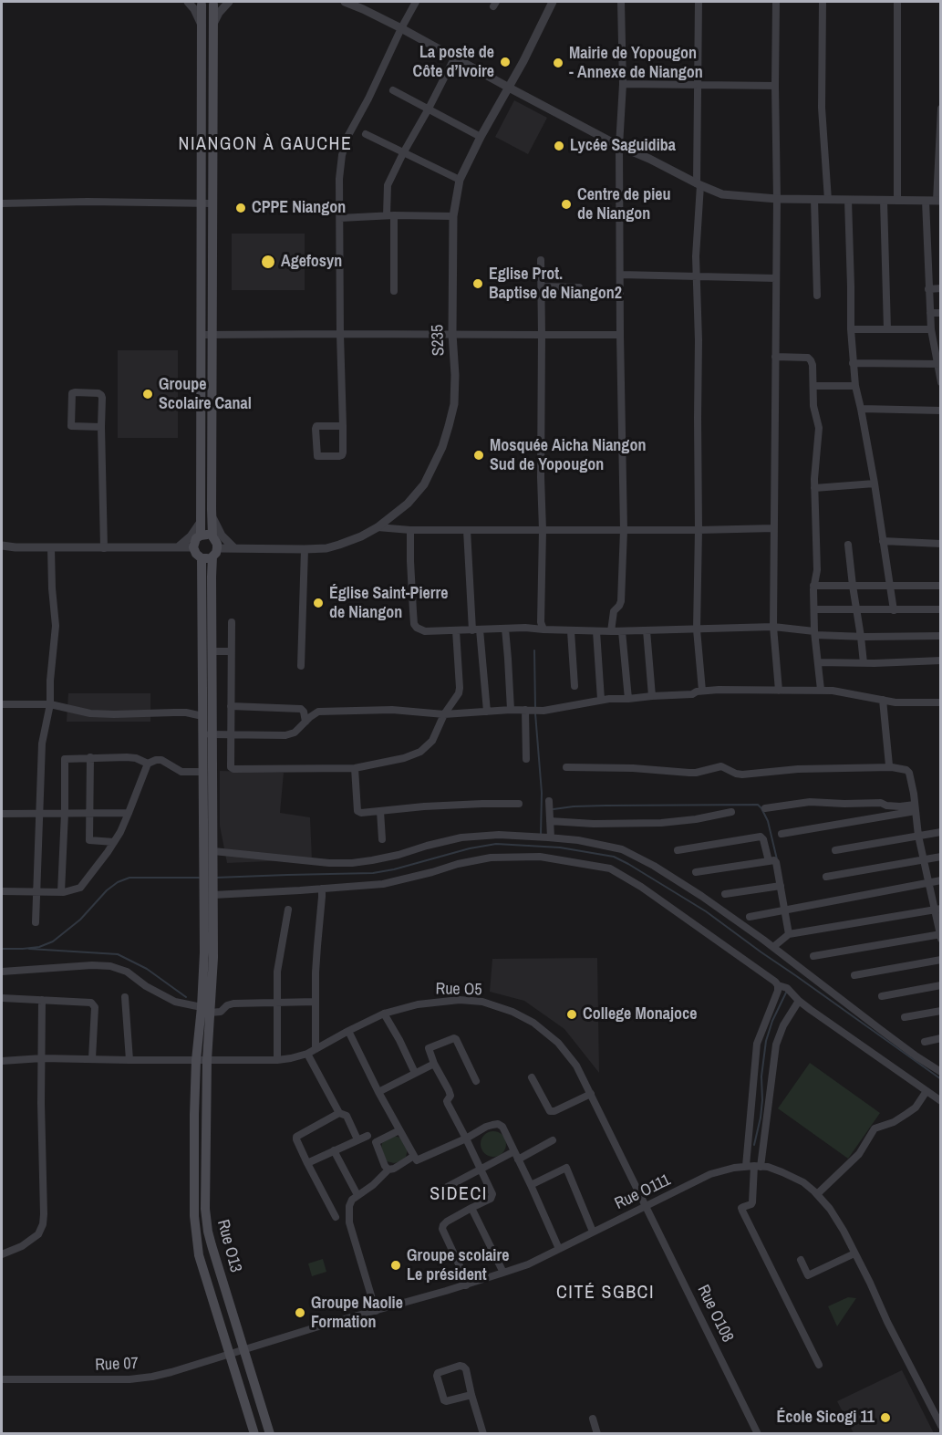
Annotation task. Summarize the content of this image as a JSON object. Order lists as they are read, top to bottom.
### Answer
{
  "streets": {
    "main road": ["Rue O13"],
    "street": [
      "S235",
      "Rue O5",
      "Rue O111",
      "Rue O108",
      "Rue 07"
    ]
  },
  "crossings": [
    ["Rue O5", "Rue O111"],
    ["Rue O5", "Rue O13"],
    ["Rue O5", "Rue O108"],
    ["Rue O111", "Rue O13"],
    ["Rue O111", "Rue O108"],
    ["Rue O111", "Rue 07"],
    ["Rue O13", "Rue 07"]
  ],
  "districts": ["NIANGON À GAUCHE", "SIDECI", "CITÉ SGBCI"],
  "places": [
    "La poste de Côte d’Ivoire",
    "Mairie de Yopougon - Annexe de Niangon",
    "Lycée Saguidiba",
    "Centre de pieu de Niangon",
    "CPPE Niangon",
    "Agefosyn",
    "Eglise Prot. Baptise de Niangon2",
    "Groupe Scolaire Canal",
    "Mosquée Aicha Niangon Sud de Yopougon",
    "Église Saint-Pierre de Niangon",
    "College Monajoce",
    "Groupe scolaire Le président",
    "Groupe Naolie Formation",
    "École Sicogi 11"
  ]
}
